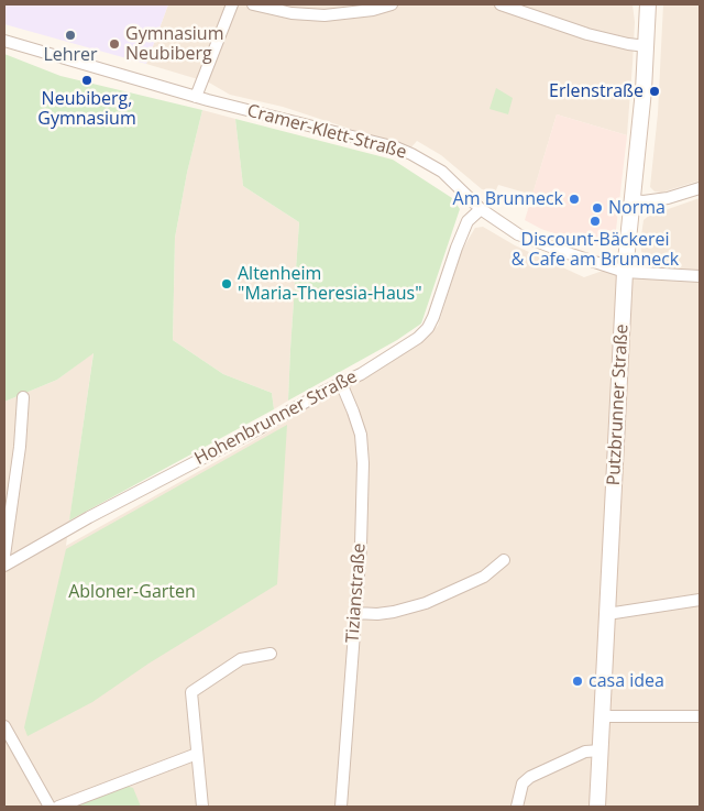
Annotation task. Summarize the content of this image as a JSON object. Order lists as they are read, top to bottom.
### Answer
{
  "streets": {
    "main road": ["Putzbrunner Straße"],
    "street": ["Cramer-Klett-Straße", "Hohenbrunner Straße", "Tizianstraße"]
  },
  "crossings": [
    ["Cramer-Klett-Straße", "Putzbrunner Straße"],
    ["Cramer-Klett-Straße", "Hohenbrunner Straße"],
    ["Hohenbrunner Straße", "Tizianstraße"]
  ],
  "parks": ["Abloner-Garten"],
  "places": [
    "Lehrer",
    "Gymnasium Neubiberg",
    "Neubiberg, Gymnasium",
    "Erlenstraße",
    "Am Brunneck",
    "Norma",
    "Discount-Bäckerei & Cafe am Brunneck",
    "Altenheim \"Maria-Theresia-Haus\"",
    "casa idea"
  ]
}
